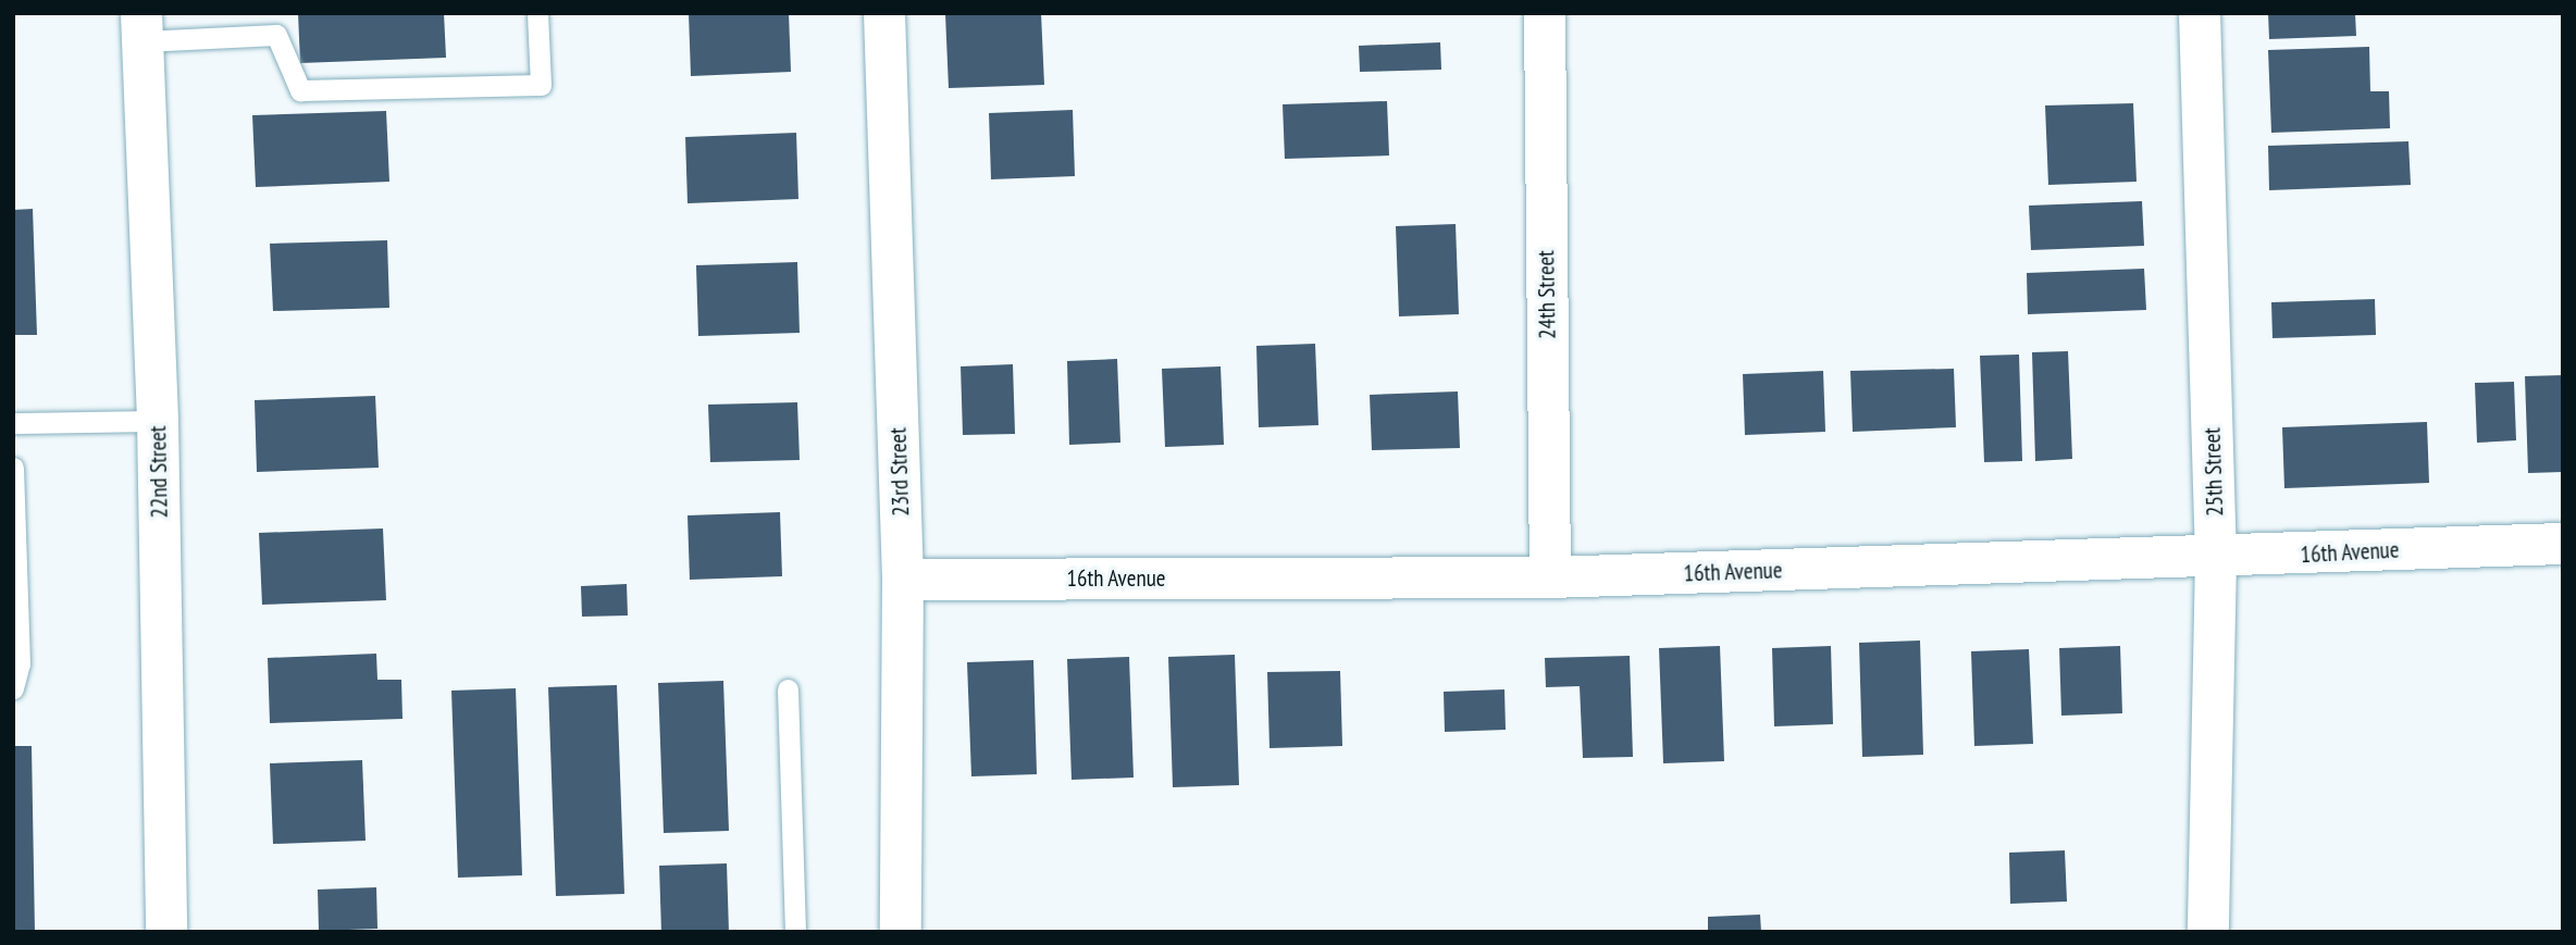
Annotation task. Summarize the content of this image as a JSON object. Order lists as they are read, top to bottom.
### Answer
{
  "streets": {
    "street": [
      "24th Street",
      "22nd Street",
      "23rd Street",
      "25th Street",
      "16th Avenue"
    ]
  },
  "crossings": [
    ["24th Street", "16th Avenue"],
    ["23rd Street", "16th Avenue"],
    ["25th Street", "16th Avenue"]
  ]
}
